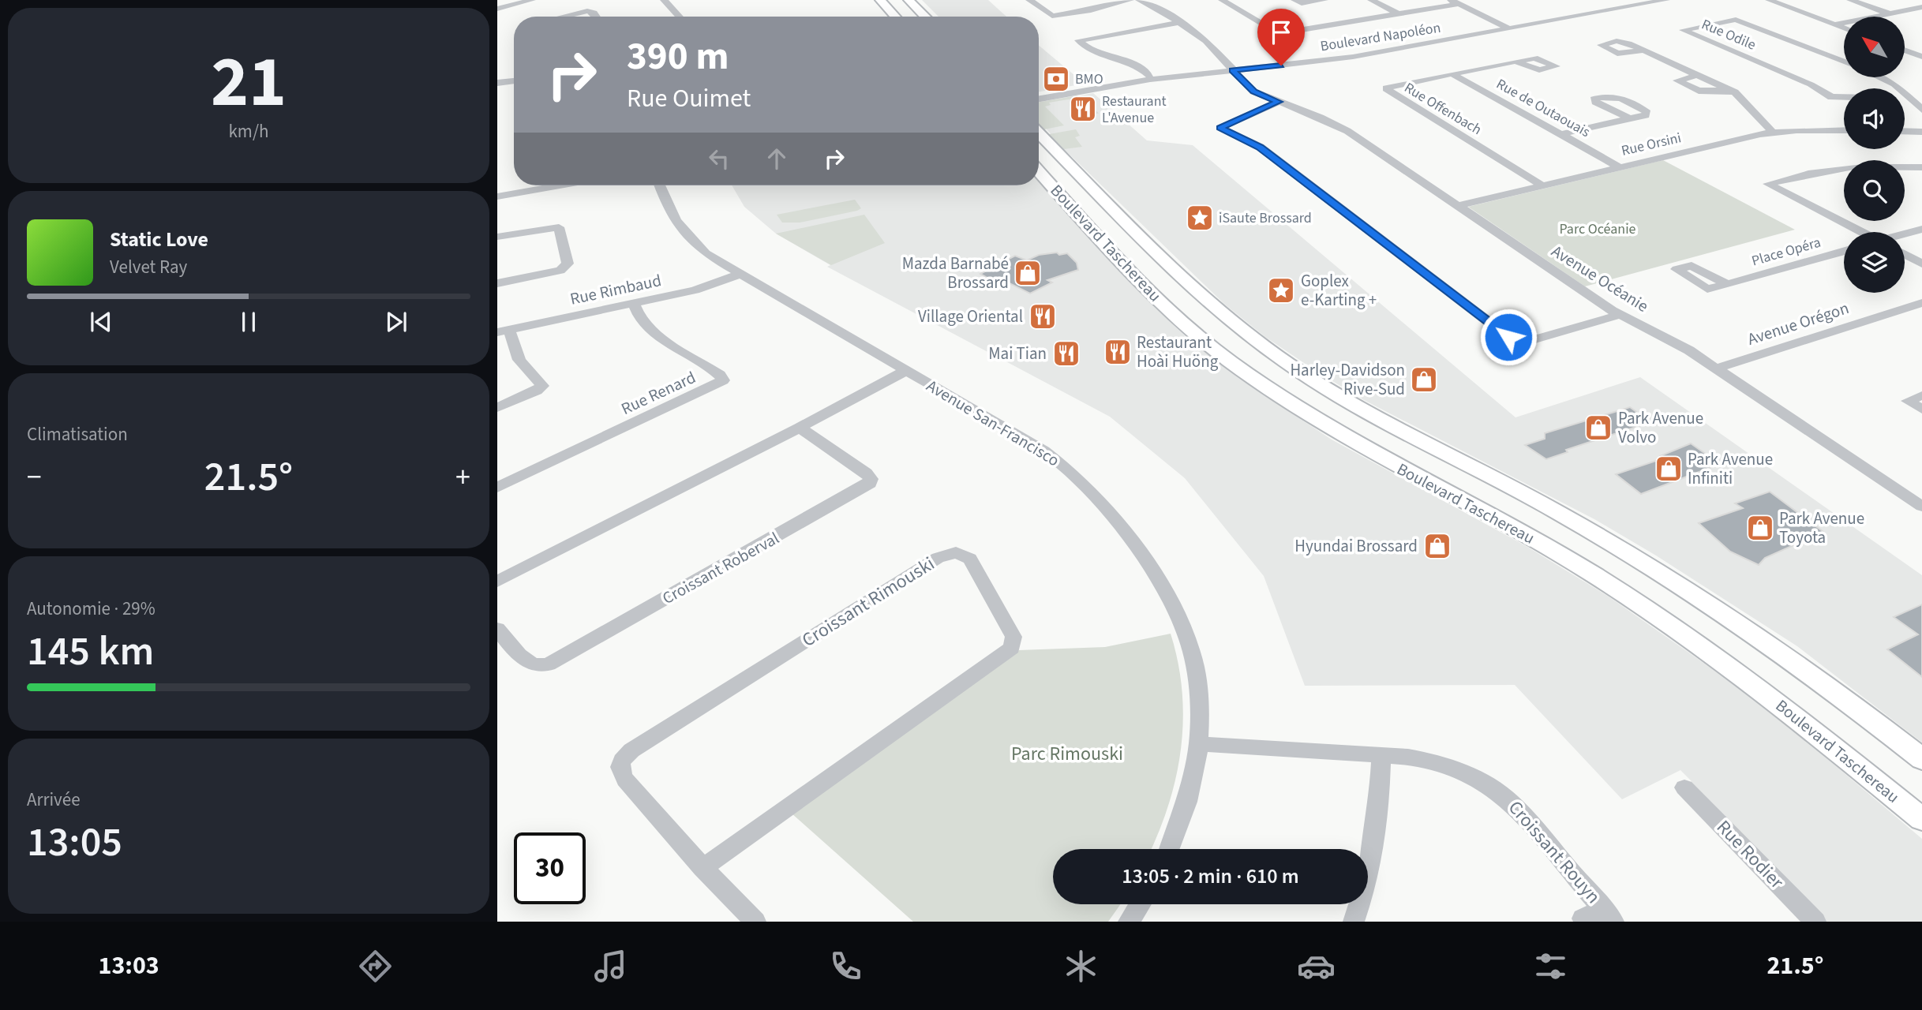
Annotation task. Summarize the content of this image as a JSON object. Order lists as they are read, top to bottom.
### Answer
{
  "streets": {
    "main road": ["Boulevard Taschereau"],
    "street": [
      "Rue Odile",
      "Boulevard Napoléon",
      "Rue de Outaouais",
      "Rue Offenbach",
      "Rue Orsini",
      "Place Opéra",
      "Avenue Océanie",
      "Rue Rimbaud",
      "Avenue Orégon",
      "Rue Renard",
      "Avenue San-Francisco",
      "Croissant Roberval",
      "Croissant Rimouski",
      "Croissant Rouyn",
      "Rue Rodier"
    ]
  },
  "crossings": [
    ["Boulevard Napoléon", "Avenue Océanie"],
    ["Rue de Outaouais", "Rue Offenbach"],
    ["Rue de Outaouais", "Rue Orsini"],
    ["Rue Offenbach", "Rue Orsini"],
    ["Rue Orsini", "Avenue Océanie"],
    ["Avenue Océanie", "Avenue Orégon"],
    ["Rue Rimbaud", "Rue Renard"],
    ["Rue Rimbaud", "Avenue San-Francisco"],
    ["Avenue San-Francisco", "Croissant Rouyn"]
  ],
  "parks": ["Parc Océanie", "Parc Rimouski"],
  "places": {
    "bank": ["BMO"],
    "restaurant": [
      "Restaurant L'Avenue",
      "Village Oriental",
      "Restaurant Hoài Huöng",
      "Mai Tian"
    ],
    "place": ["iSaute Brossard", "Goplex e-Karting +"],
    "shop": [
      "Mazda Barnabé Brossard",
      "Harley-Davidson Rive-Sud",
      "Park Avenue Volvo",
      "Park Avenue Infiniti",
      "Park Avenue Toyota",
      "Hyundai Brossard"
    ]
  },
  "north": "top left",
  "page": {
    "tile": [
      ["21", "km/h"],
      "Climatisation",
      ["Autonomie · 29%", "145 km"],
      ["Arrivée", "13:05"]
    ],
    "turn": ["390 m", "Rue Ouimet"],
    "song": ["Static Love", "Velvet Ray"],
    "heat": ["−", "21.5°", "+"],
    "limit": "30",
    "trip": "13:05 · 2 min · 610 m",
    "tabs": ["13:03", "21.5°"]
  }
}
